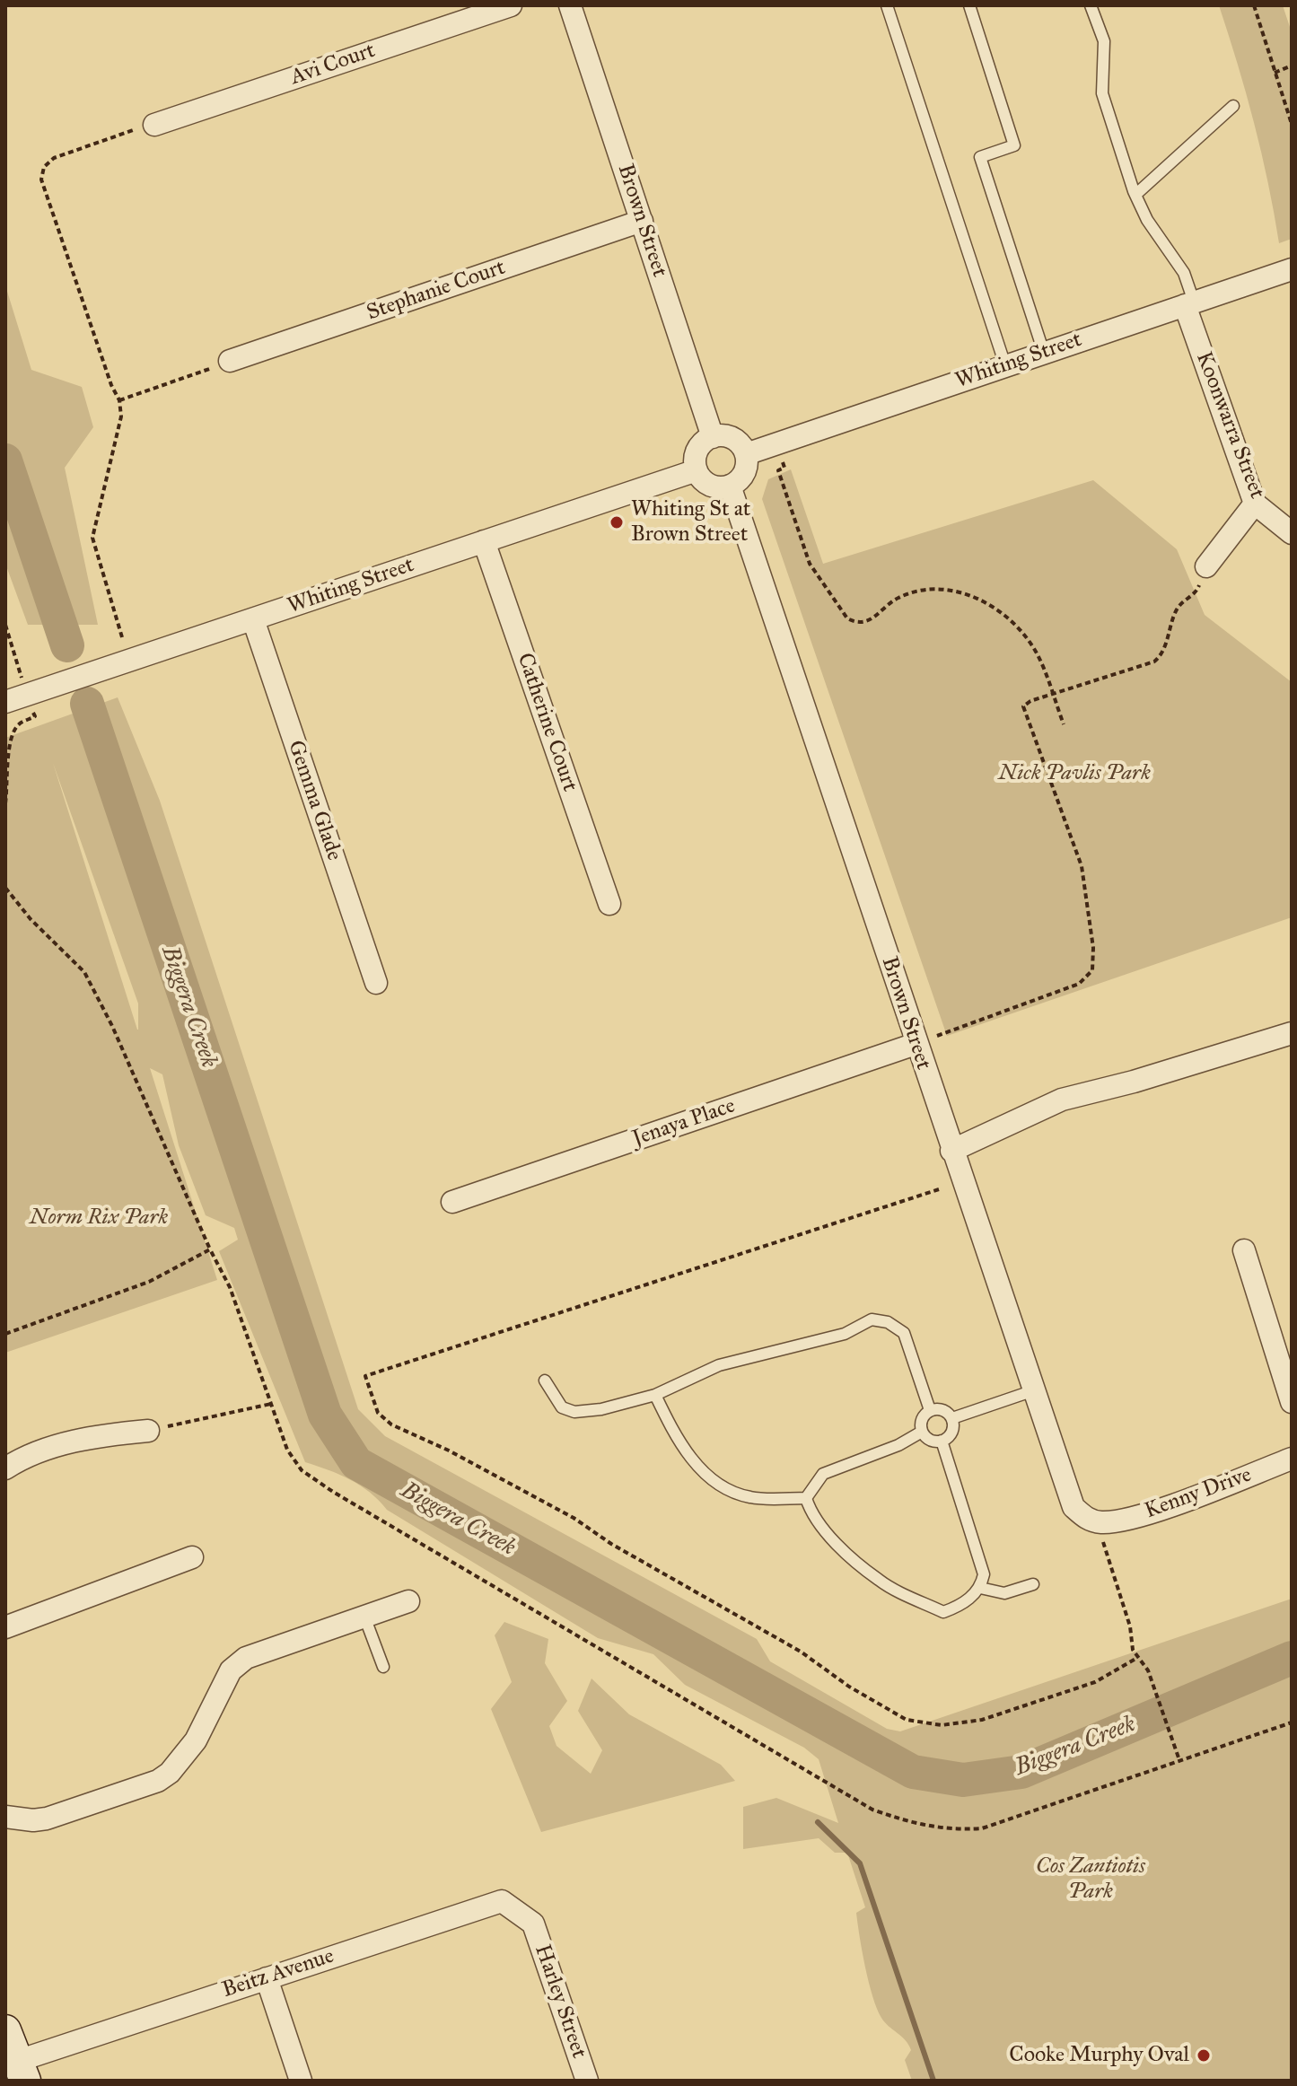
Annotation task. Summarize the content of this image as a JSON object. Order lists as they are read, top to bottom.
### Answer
{
  "streets": {
    "street": [
      "Avi Court",
      "Brown Street",
      "Stephanie Court",
      "Whiting Street",
      "Koonwarra Street",
      "Catherine Court",
      "Gemma Glade",
      "Jenaya Place",
      "Kenny Drive",
      "Beitz Avenue",
      "Harley Street"
    ]
  },
  "crossings": [
    ["Brown Street", "Stephanie Court"],
    ["Brown Street", "Whiting Street"],
    ["Brown Street", "Jenaya Place"],
    ["Brown Street", "Kenny Drive"],
    ["Whiting Street", "Koonwarra Street"],
    ["Whiting Street", "Catherine Court"],
    ["Whiting Street", "Gemma Glade"],
    ["Beitz Avenue", "Harley Street"]
  ],
  "water": ["Biggera Creek"],
  "parks": ["Nick Pavlis Park", "Norm Rix Park", "Cos Zantiotis Park"],
  "places": ["Whiting St at Brown Street", "Cooke Murphy Oval"]
}
